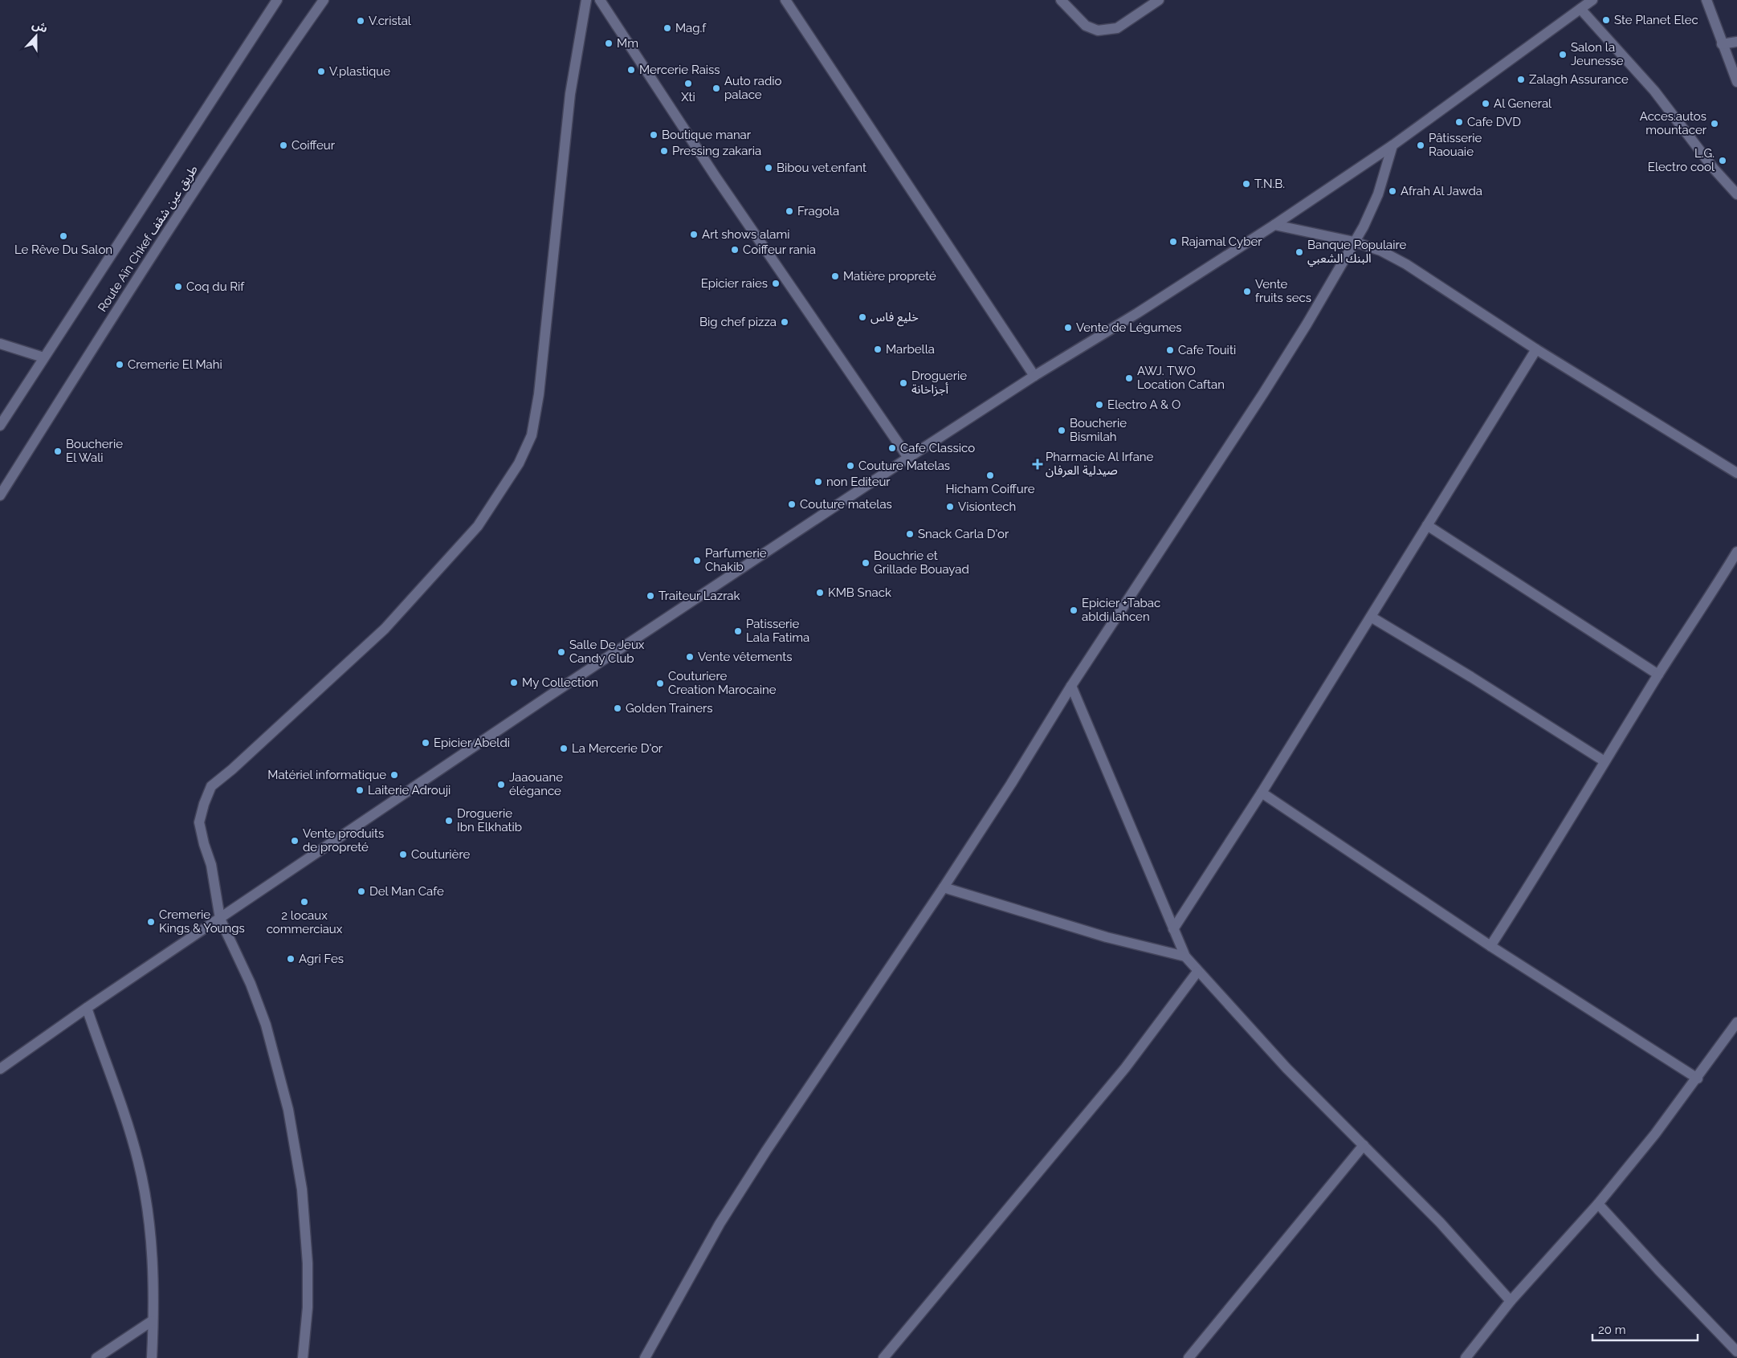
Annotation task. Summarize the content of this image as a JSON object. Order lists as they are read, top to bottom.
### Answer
{
  "streets": {
    "street": ["Route Aïn Chkef طريق عين شقف"]
  },
  "places": {
    "other": [
      "Ste Planet Elec",
      "V.cristal",
      "Mag.f",
      "Mm",
      "Salon la Jeunesse",
      "Mercerie Raiss",
      "V.plastique",
      "Zalagh Assurance",
      "Xti",
      "Auto radio palace",
      "Al General",
      "Cafe DVD",
      "Acces.autos mountacer",
      "Boutique manar",
      "Coiffeur",
      "Pâtisserie Raouaie",
      "Pressing zakaria",
      "L.G. Electro cool",
      "Bibou vet.enfant",
      "T.N.B.",
      "Afrah Al Jawda",
      "Fragola",
      "Art shows alami",
      "Le Rêve Du Salon",
      "Rajamal Cyber",
      "Coiffeur rania",
      "Banque Populaire البنك الشعبي",
      "Matière propreté",
      "Epicier raies",
      "Coq du Rif",
      "Vente fruits secs",
      "خليع فاس",
      "Big chef pizza",
      "Vente de Légumes",
      "Marbella",
      "Cafe Touiti",
      "Cremerie El Mahi",
      "AWJ. TWO Location Caftan",
      "Droguerie أجزاخانة",
      "Electro A & O",
      "Boucherie Bismilah",
      "Cafe Classico",
      "Boucherie El Wali",
      "Couture Matelas",
      "Hicham Coiffure",
      "non Editeur",
      "Couture matelas",
      "Visiontech",
      "Snack Carla D'or",
      "Parfumerie Chakib",
      "Bouchrie et Grillade Bouayad",
      "KMB Snack",
      "Traiteur Lazrak",
      "Epicier +Tabac abldi lahcen",
      "Patisserie Lala Fatima",
      "Salle De Jeux Candy Club",
      "Vente vêtements",
      "My Collection",
      "Couturiere Creation Marocaine",
      "Golden Trainers",
      "Epicier Abeldi",
      "La Mercerie D'or",
      "Matériel informatique",
      "Jaaouane élégance",
      "Laiterie Adrouji",
      "Droguerie Ibn Elkhatib",
      "Vente produits de propreté",
      "Couturière",
      "Del Man Cafe",
      "2 locaux commerciaux",
      "Cremerie Kings & Youngs",
      "Agri Fes"
    ],
    "health": ["Pharmacie Al Irfane صيدلية العرفان"]
  },
  "scale_bar": "20 m",
  "north": "top"
}
